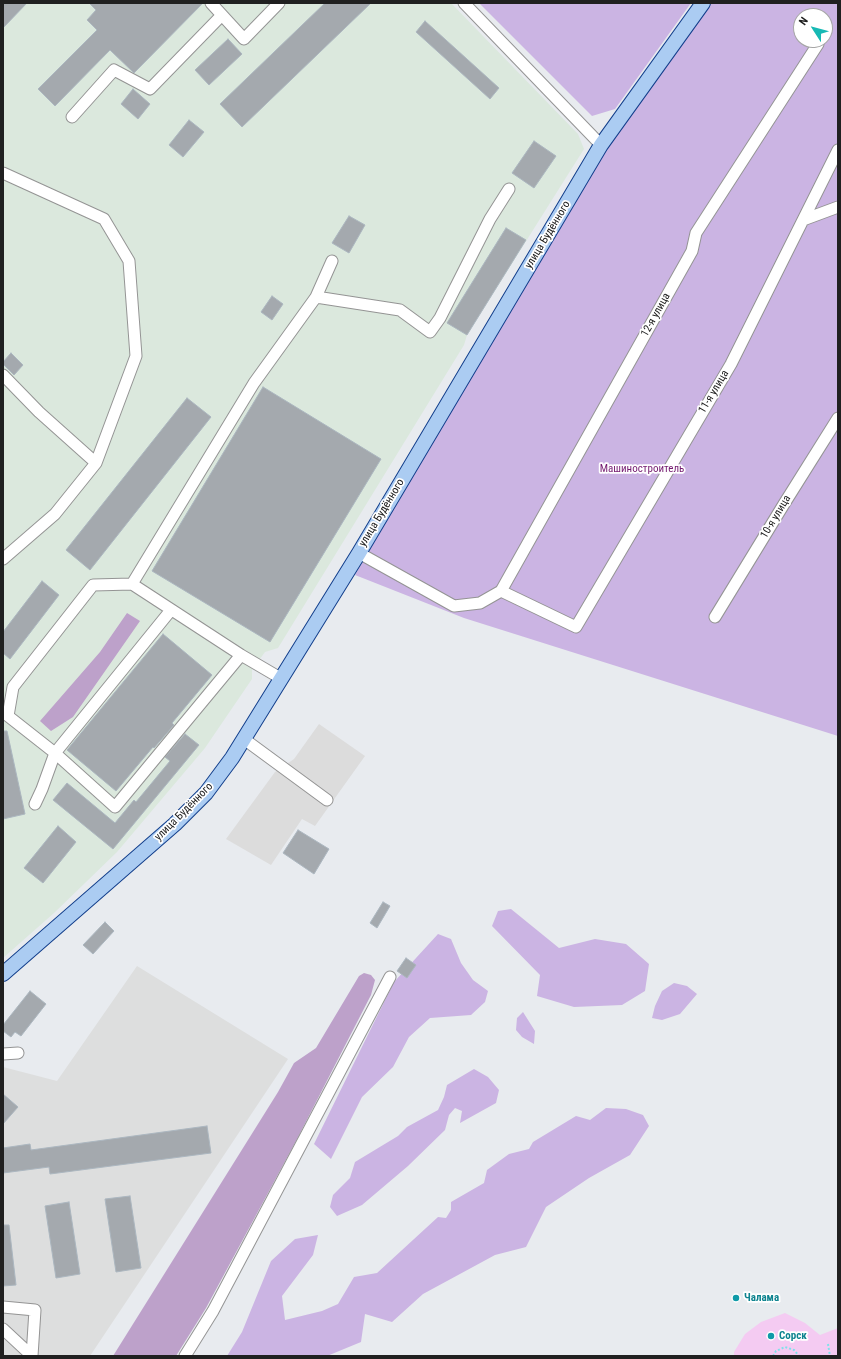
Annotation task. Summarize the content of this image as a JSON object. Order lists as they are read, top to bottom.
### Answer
{
  "streets": {
    "main road": ["улица Будённого"],
    "street": ["12-я улица", "11-я улица", "10-я улица"]
  },
  "crossings": [
    ["12-я улица", "11-я улица"]
  ],
  "parks": ["Машиностроитель"],
  "places": ["Чалама", "Сорск"],
  "north": "top left"
}
